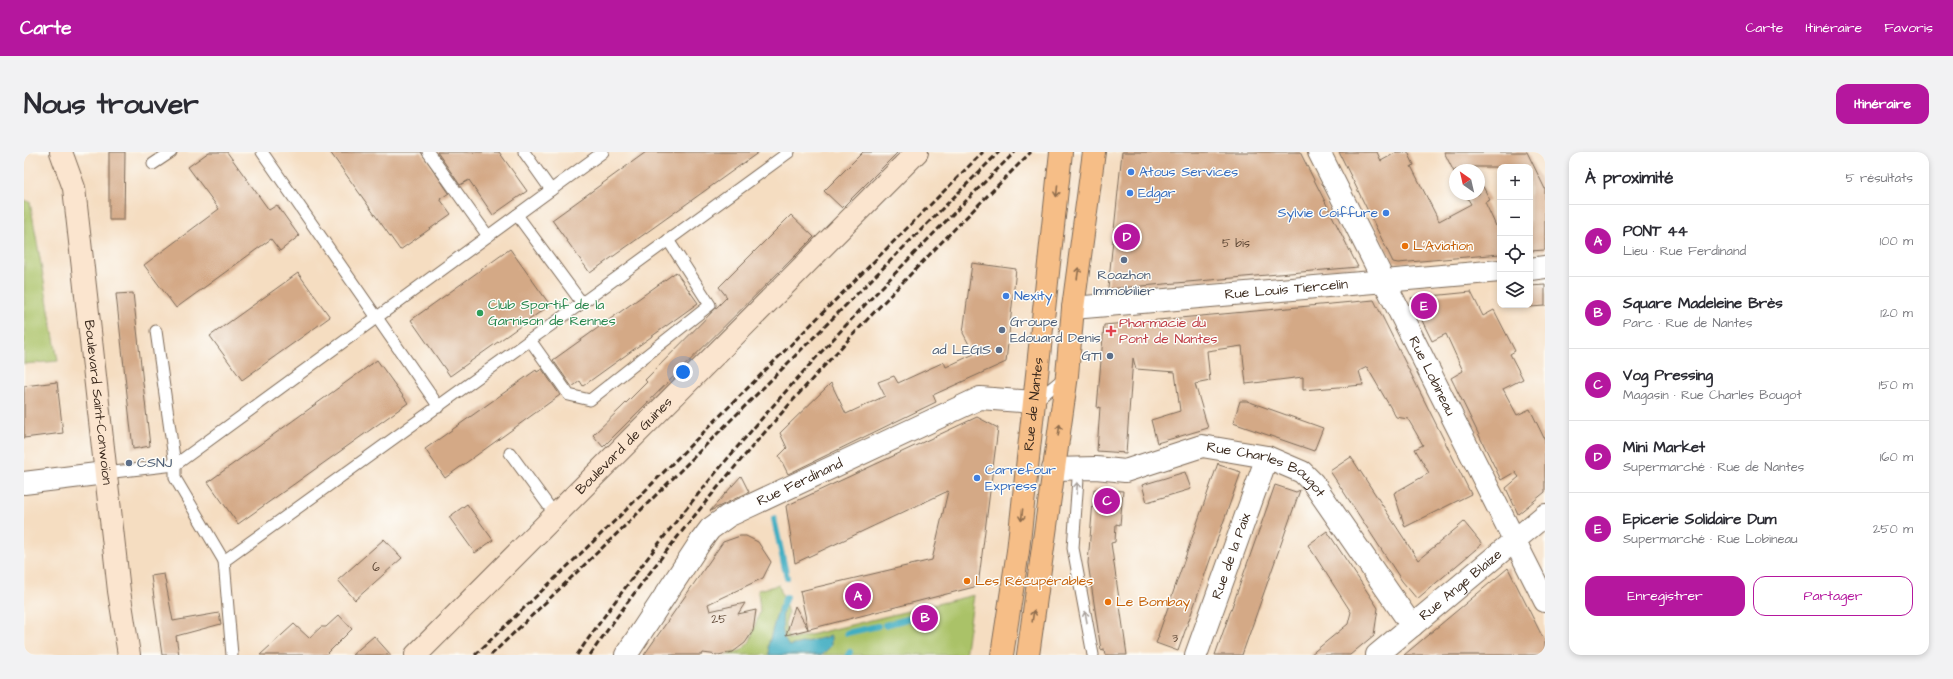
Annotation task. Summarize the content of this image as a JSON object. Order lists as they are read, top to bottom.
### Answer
{
  "streets": {
    "main road": ["Rue de Nantes"],
    "street": [
      "Rue Louis Tiercelin",
      "Rue Lobineau",
      "Boulevard Saint-Conwoïon",
      "Boulevard de Guines",
      "Rue Charles Bougot",
      "Rue Ferdinand",
      "Rue de la Paix",
      "Rue Ange Blaize"
    ]
  },
  "crossings": [
    ["Rue Louis Tiercelin", "Rue Lobineau"],
    ["Rue Louis Tiercelin", "Rue de Nantes"],
    ["Rue Lobineau", "Rue Ange Blaize"],
    ["Rue de Nantes", "Rue Charles Bougot"],
    ["Rue de Nantes", "Rue Ferdinand"],
    ["Rue Charles Bougot", "Rue de la Paix"],
    ["Rue Charles Bougot", "Rue Ange Blaize"]
  ],
  "places": {
    "other": [
      "Atous Services",
      "Edgar",
      "Sylvie Coiffure",
      "L'Aviation",
      "Roazhon Immobilier",
      "Nexity",
      "Club Sportif de la Garnison de Rennes",
      "Groupe Edouard Denis",
      "ad LEGIS",
      "GTI",
      "CSNJ",
      "Carrefour Express",
      "Les Récupérables",
      "Le Bombay"
    ],
    "health": ["Pharmacie du Pont de Nantes"]
  },
  "house_numbers": [
    "5 bis",
    "6",
    "25",
    "3"
  ],
  "north": "top left",
  "page": {
    "header": "Carte",
    "nav": ["Carte", "Itinéraire", "Favoris"],
    "buttons": [
      "Itinéraire",
      ["Enregistrer", "Partager"]
    ],
    "title": "Nous trouver",
    "heading": ["À proximité", "5 résultats"],
    "map_buttons": ["+", "−"],
    "list": [
      {
        "mark": "A",
        "name": "PONT 44",
        "note": "Lieu · Rue Ferdinand",
        "value": "100 m"
      },
      {
        "mark": "B",
        "name": "Square Madeleine Brès",
        "note": "Parc · Rue de Nantes",
        "value": "120 m"
      },
      {
        "mark": "C",
        "name": "Vog Pressing",
        "note": "Magasin · Rue Charles Bougot",
        "value": "150 m"
      },
      {
        "mark": "D",
        "name": "Mini Market",
        "note": "Supermarché · Rue de Nantes",
        "value": "160 m"
      },
      {
        "mark": "E",
        "name": "Epicerie Solidaire Dum",
        "note": "Supermarché · Rue Lobineau",
        "value": "250 m"
      }
    ],
    "pins": [
      "D",
      "E",
      "C",
      "A",
      "B"
    ]
  }
}
